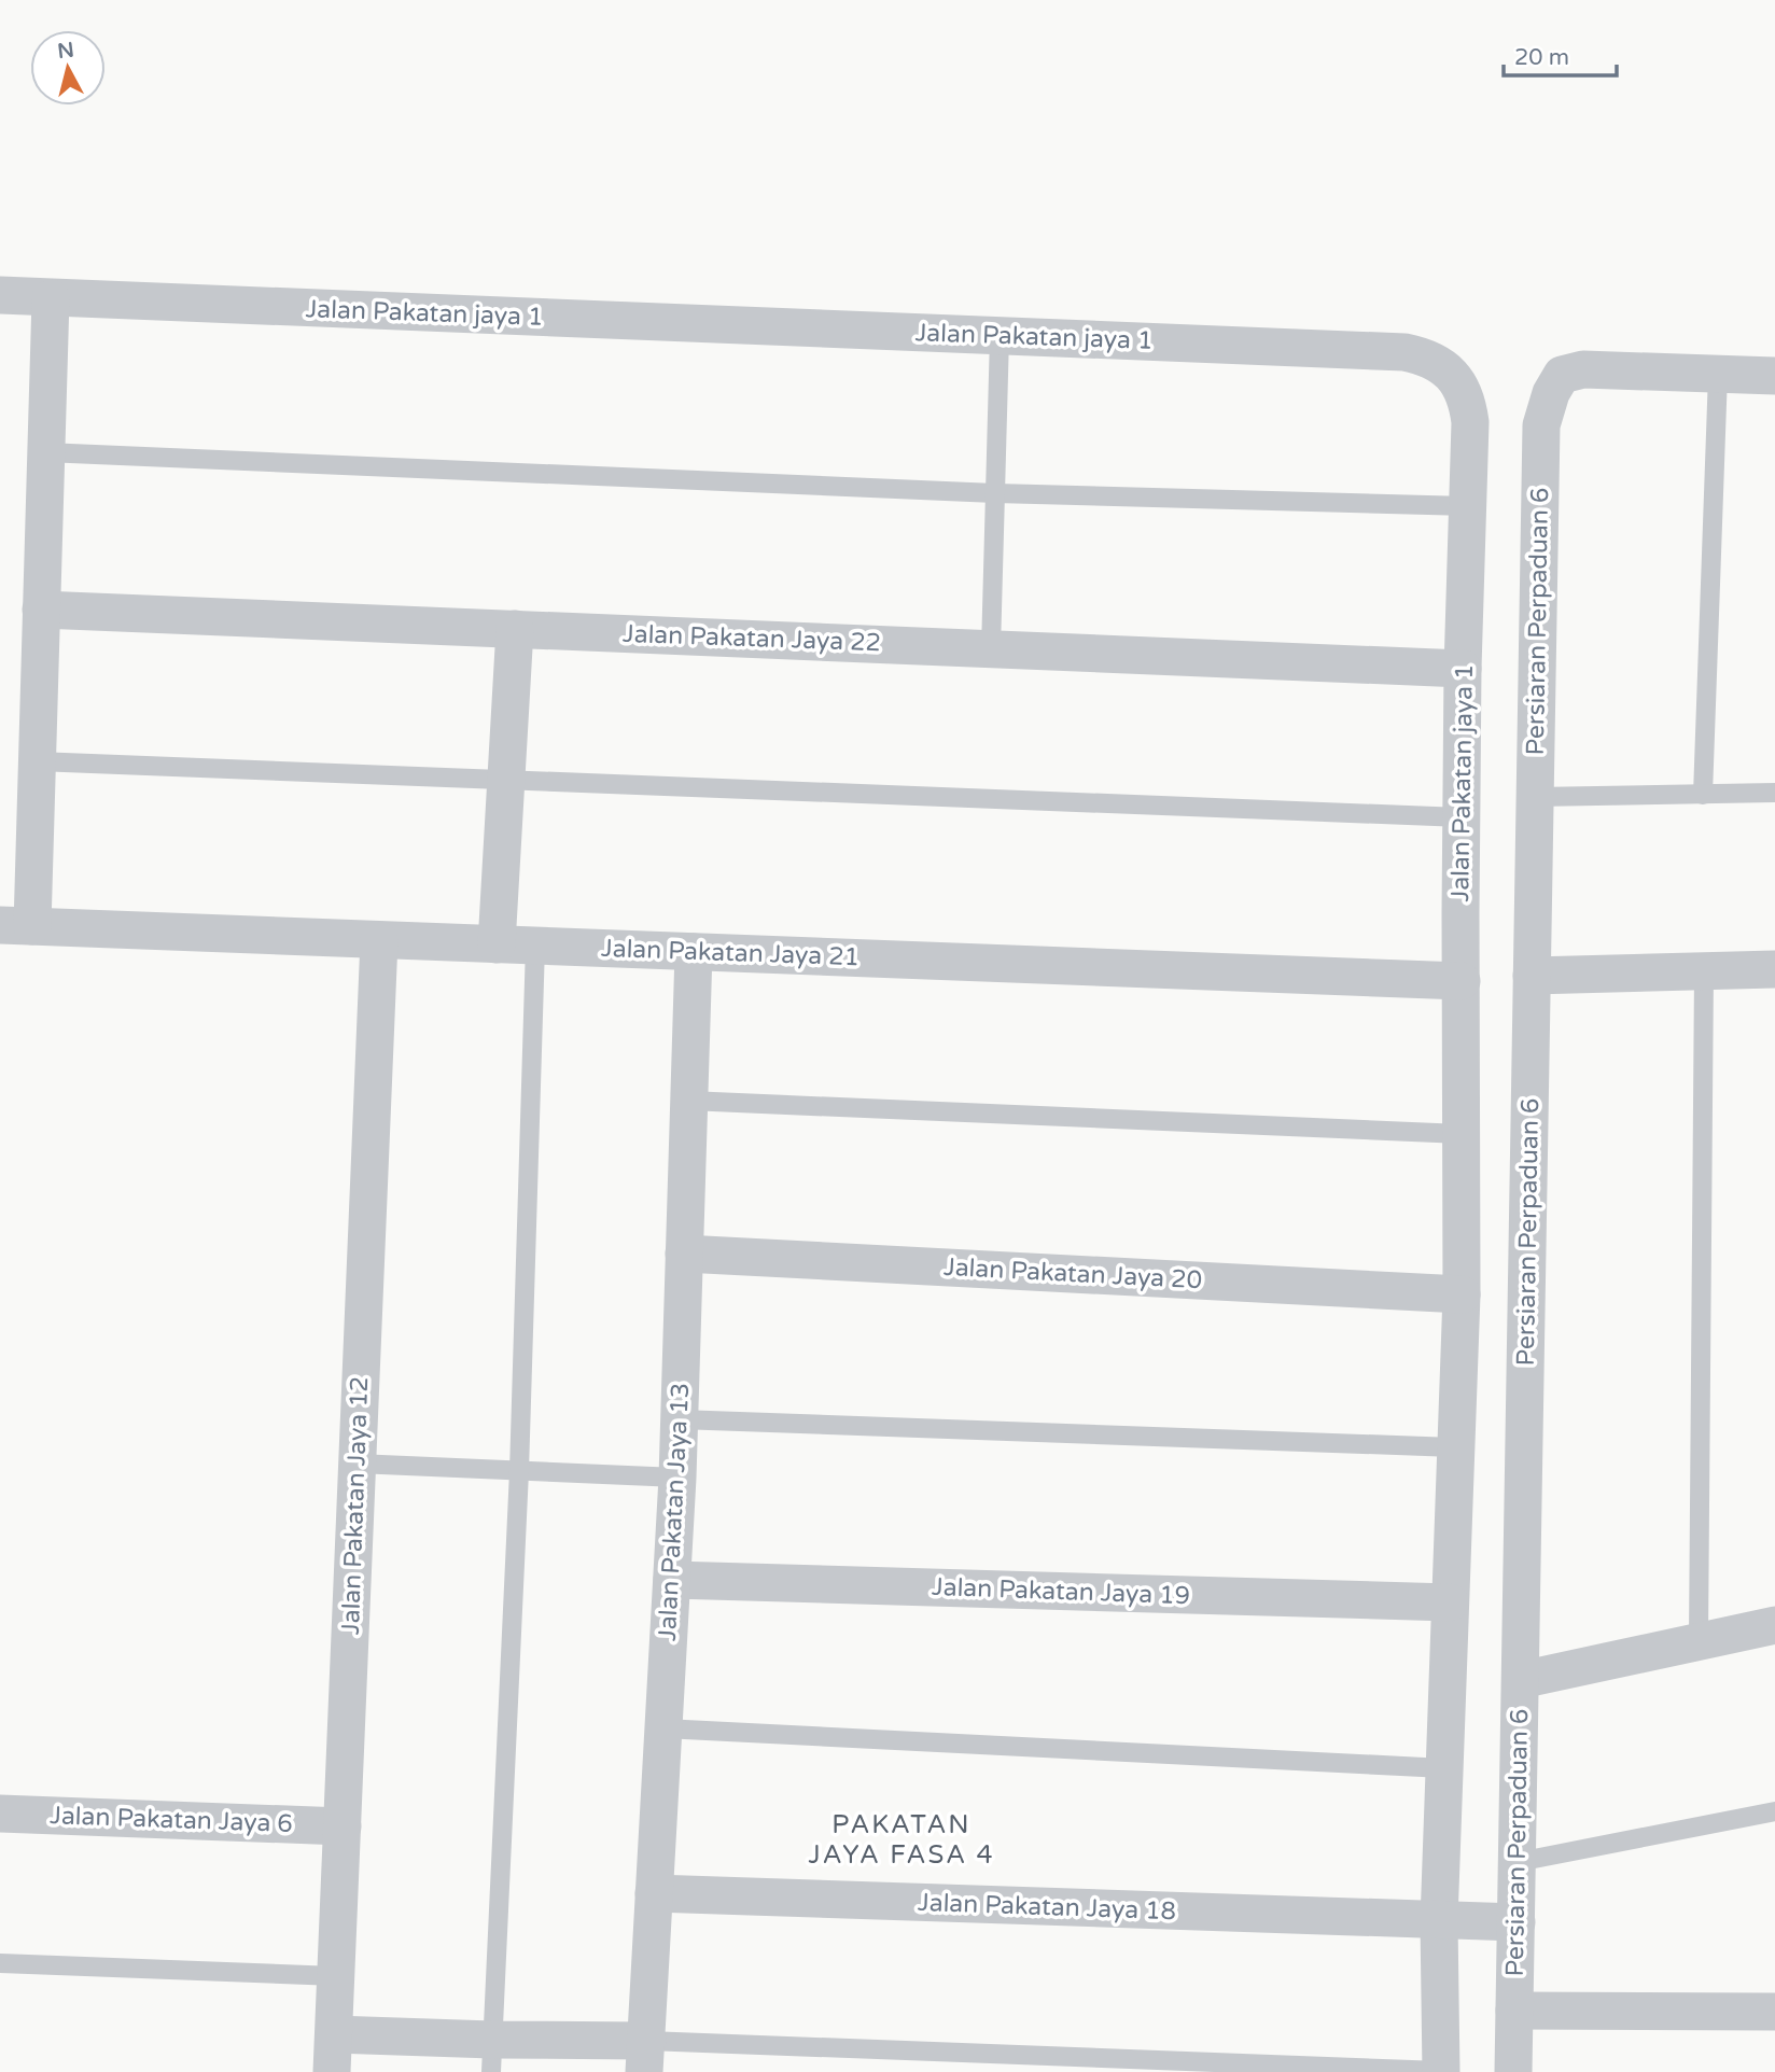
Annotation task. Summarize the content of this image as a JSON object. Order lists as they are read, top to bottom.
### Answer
{
  "streets": {
    "street": [
      "Jalan Pakatan jaya 1",
      "Persiaran Perpaduan 6",
      "Jalan Pakatan Jaya 22",
      "Jalan Pakatan Jaya 21",
      "Jalan Pakatan Jaya 20",
      "Jalan Pakatan Jaya 12",
      "Jalan Pakatan Jaya 13",
      "Jalan Pakatan Jaya 19",
      "Jalan Pakatan Jaya 6",
      "Jalan Pakatan Jaya 18"
    ]
  },
  "crossings": [
    ["Jalan Pakatan jaya 1", "Jalan Pakatan Jaya 22"],
    ["Jalan Pakatan jaya 1", "Jalan Pakatan Jaya 21"],
    ["Jalan Pakatan jaya 1", "Jalan Pakatan Jaya 20"],
    ["Jalan Pakatan jaya 1", "Jalan Pakatan Jaya 19"],
    ["Jalan Pakatan jaya 1", "Jalan Pakatan Jaya 18"],
    ["Persiaran Perpaduan 6", "Jalan Pakatan Jaya 18"],
    ["Jalan Pakatan Jaya 21", "Jalan Pakatan Jaya 12"],
    ["Jalan Pakatan Jaya 21", "Jalan Pakatan Jaya 13"],
    ["Jalan Pakatan Jaya 20", "Jalan Pakatan Jaya 13"],
    ["Jalan Pakatan Jaya 12", "Jalan Pakatan Jaya 6"],
    ["Jalan Pakatan Jaya 13", "Jalan Pakatan Jaya 19"],
    ["Jalan Pakatan Jaya 13", "Jalan Pakatan Jaya 18"]
  ],
  "districts": ["PAKATAN JAYA FASA 4"],
  "scale_bar": "20 m",
  "north": "top"
}
